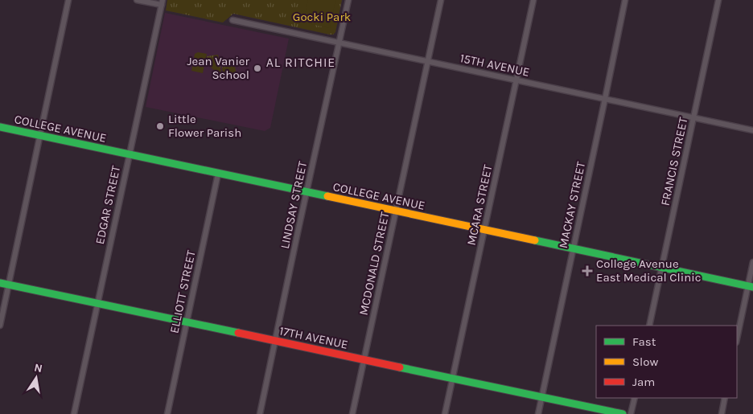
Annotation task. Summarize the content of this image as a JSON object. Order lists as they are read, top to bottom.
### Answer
{
  "streets": {
    "street": [
      "15TH AVENUE",
      "COLLEGE AVENUE",
      "FRANCIS STREET",
      "EDGAR STREET",
      "LINDSAY STREET",
      "MCARA STREET",
      "MACKAY STREET",
      "MCDONALD STREET",
      "ELLIOTT STREET",
      "17TH AVENUE"
    ]
  },
  "crossings": [
    ["15TH AVENUE", "FRANCIS STREET"],
    ["15TH AVENUE", "LINDSAY STREET"],
    ["15TH AVENUE", "MCARA STREET"],
    ["15TH AVENUE", "MACKAY STREET"],
    ["15TH AVENUE", "MCDONALD STREET"],
    ["COLLEGE AVENUE", "FRANCIS STREET"],
    ["COLLEGE AVENUE", "EDGAR STREET"],
    ["COLLEGE AVENUE", "LINDSAY STREET"],
    ["COLLEGE AVENUE", "MCARA STREET"],
    ["COLLEGE AVENUE", "MACKAY STREET"],
    ["COLLEGE AVENUE", "MCDONALD STREET"],
    ["COLLEGE AVENUE", "ELLIOTT STREET"],
    ["EDGAR STREET", "17TH AVENUE"],
    ["LINDSAY STREET", "17TH AVENUE"],
    ["MCARA STREET", "17TH AVENUE"],
    ["MACKAY STREET", "17TH AVENUE"],
    ["MCDONALD STREET", "17TH AVENUE"],
    ["ELLIOTT STREET", "17TH AVENUE"]
  ],
  "districts": ["AL RITCHIE"],
  "parks": ["Gocki Park"],
  "places": {
    "other": ["Jean Vanier School", "Little Flower Parish"],
    "health": ["College Avenue East Medical Clinic"]
  },
  "legend": ["Fast", "Slow", "Jam"],
  "north": "top"
}
